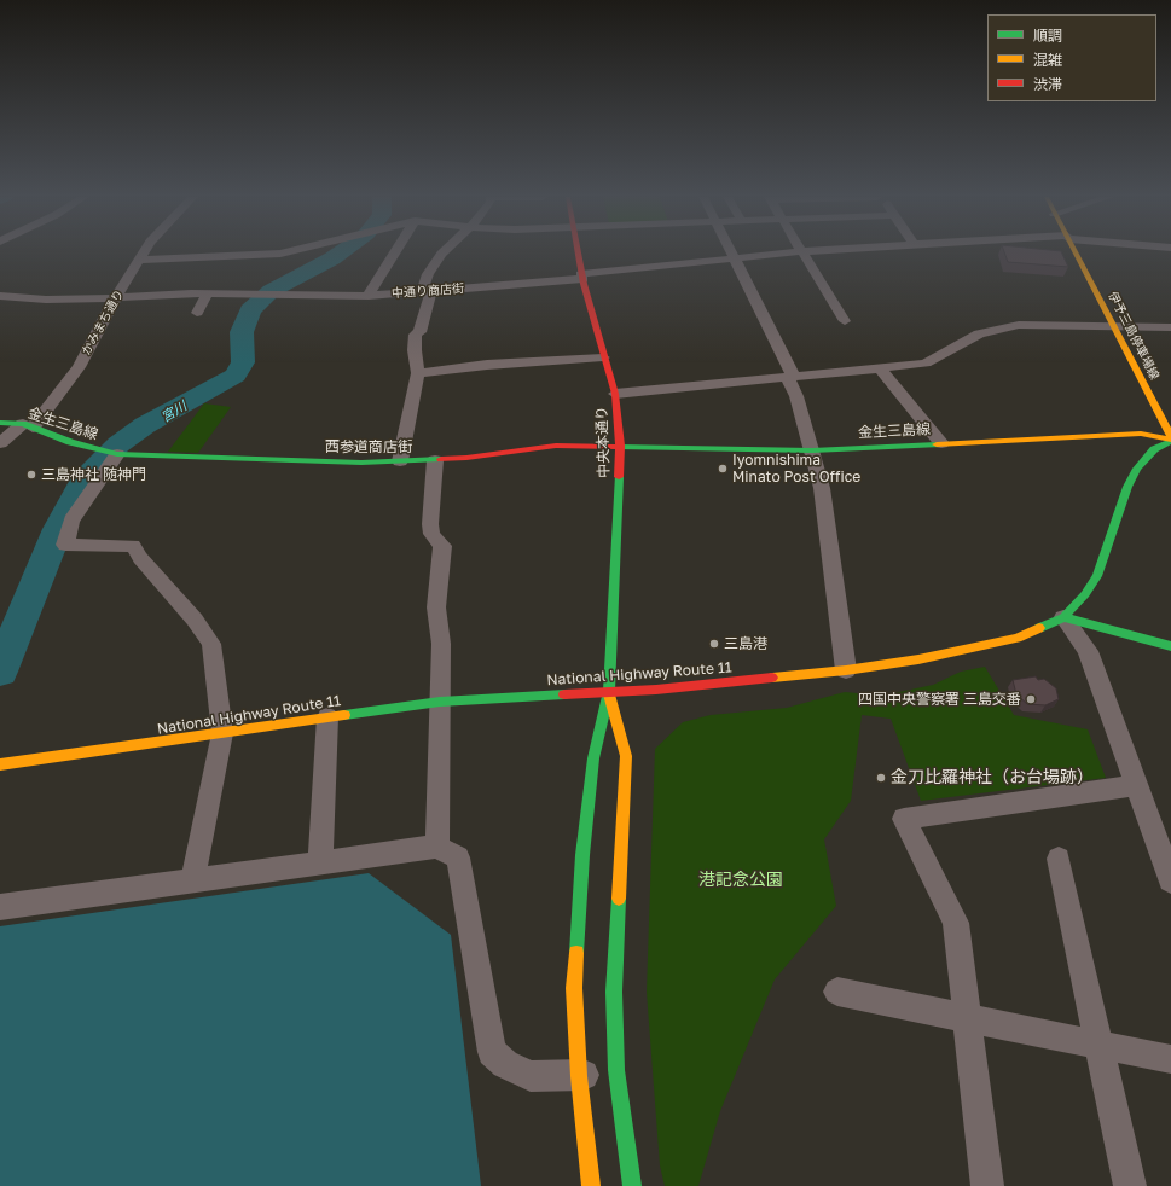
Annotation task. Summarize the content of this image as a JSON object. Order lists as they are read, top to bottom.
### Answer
{
  "streets": {
    "main road": [
      "伊予三島停車場線",
      "金生三島線",
      "中央本通り",
      "西参道商店街",
      "National Highway Route 11"
    ],
    "street": ["中通り商店街", "かみまち通り"]
  },
  "crossings": [
    ["中通り商店街", "かみまち通り"],
    ["中通り商店街", "中央本通り"],
    ["かみまち通り", "金生三島線"],
    ["金生三島線", "中央本通り"],
    ["金生三島線", "西参道商店街"],
    ["金生三島線", "National Highway Route 11"],
    ["中央本通り", "西参道商店街"],
    ["中央本通り", "National Highway Route 11"]
  ],
  "water": ["宮川"],
  "parks": ["港記念公園"],
  "places": [
    "Iyomnishima Minato Post Office",
    "三島神社 随神門",
    "三島港",
    "四国中央警察署 三島交番",
    "金刀比羅神社（お台場跡）"
  ],
  "legend": ["順調", "混雑", "渋滞"]
}
